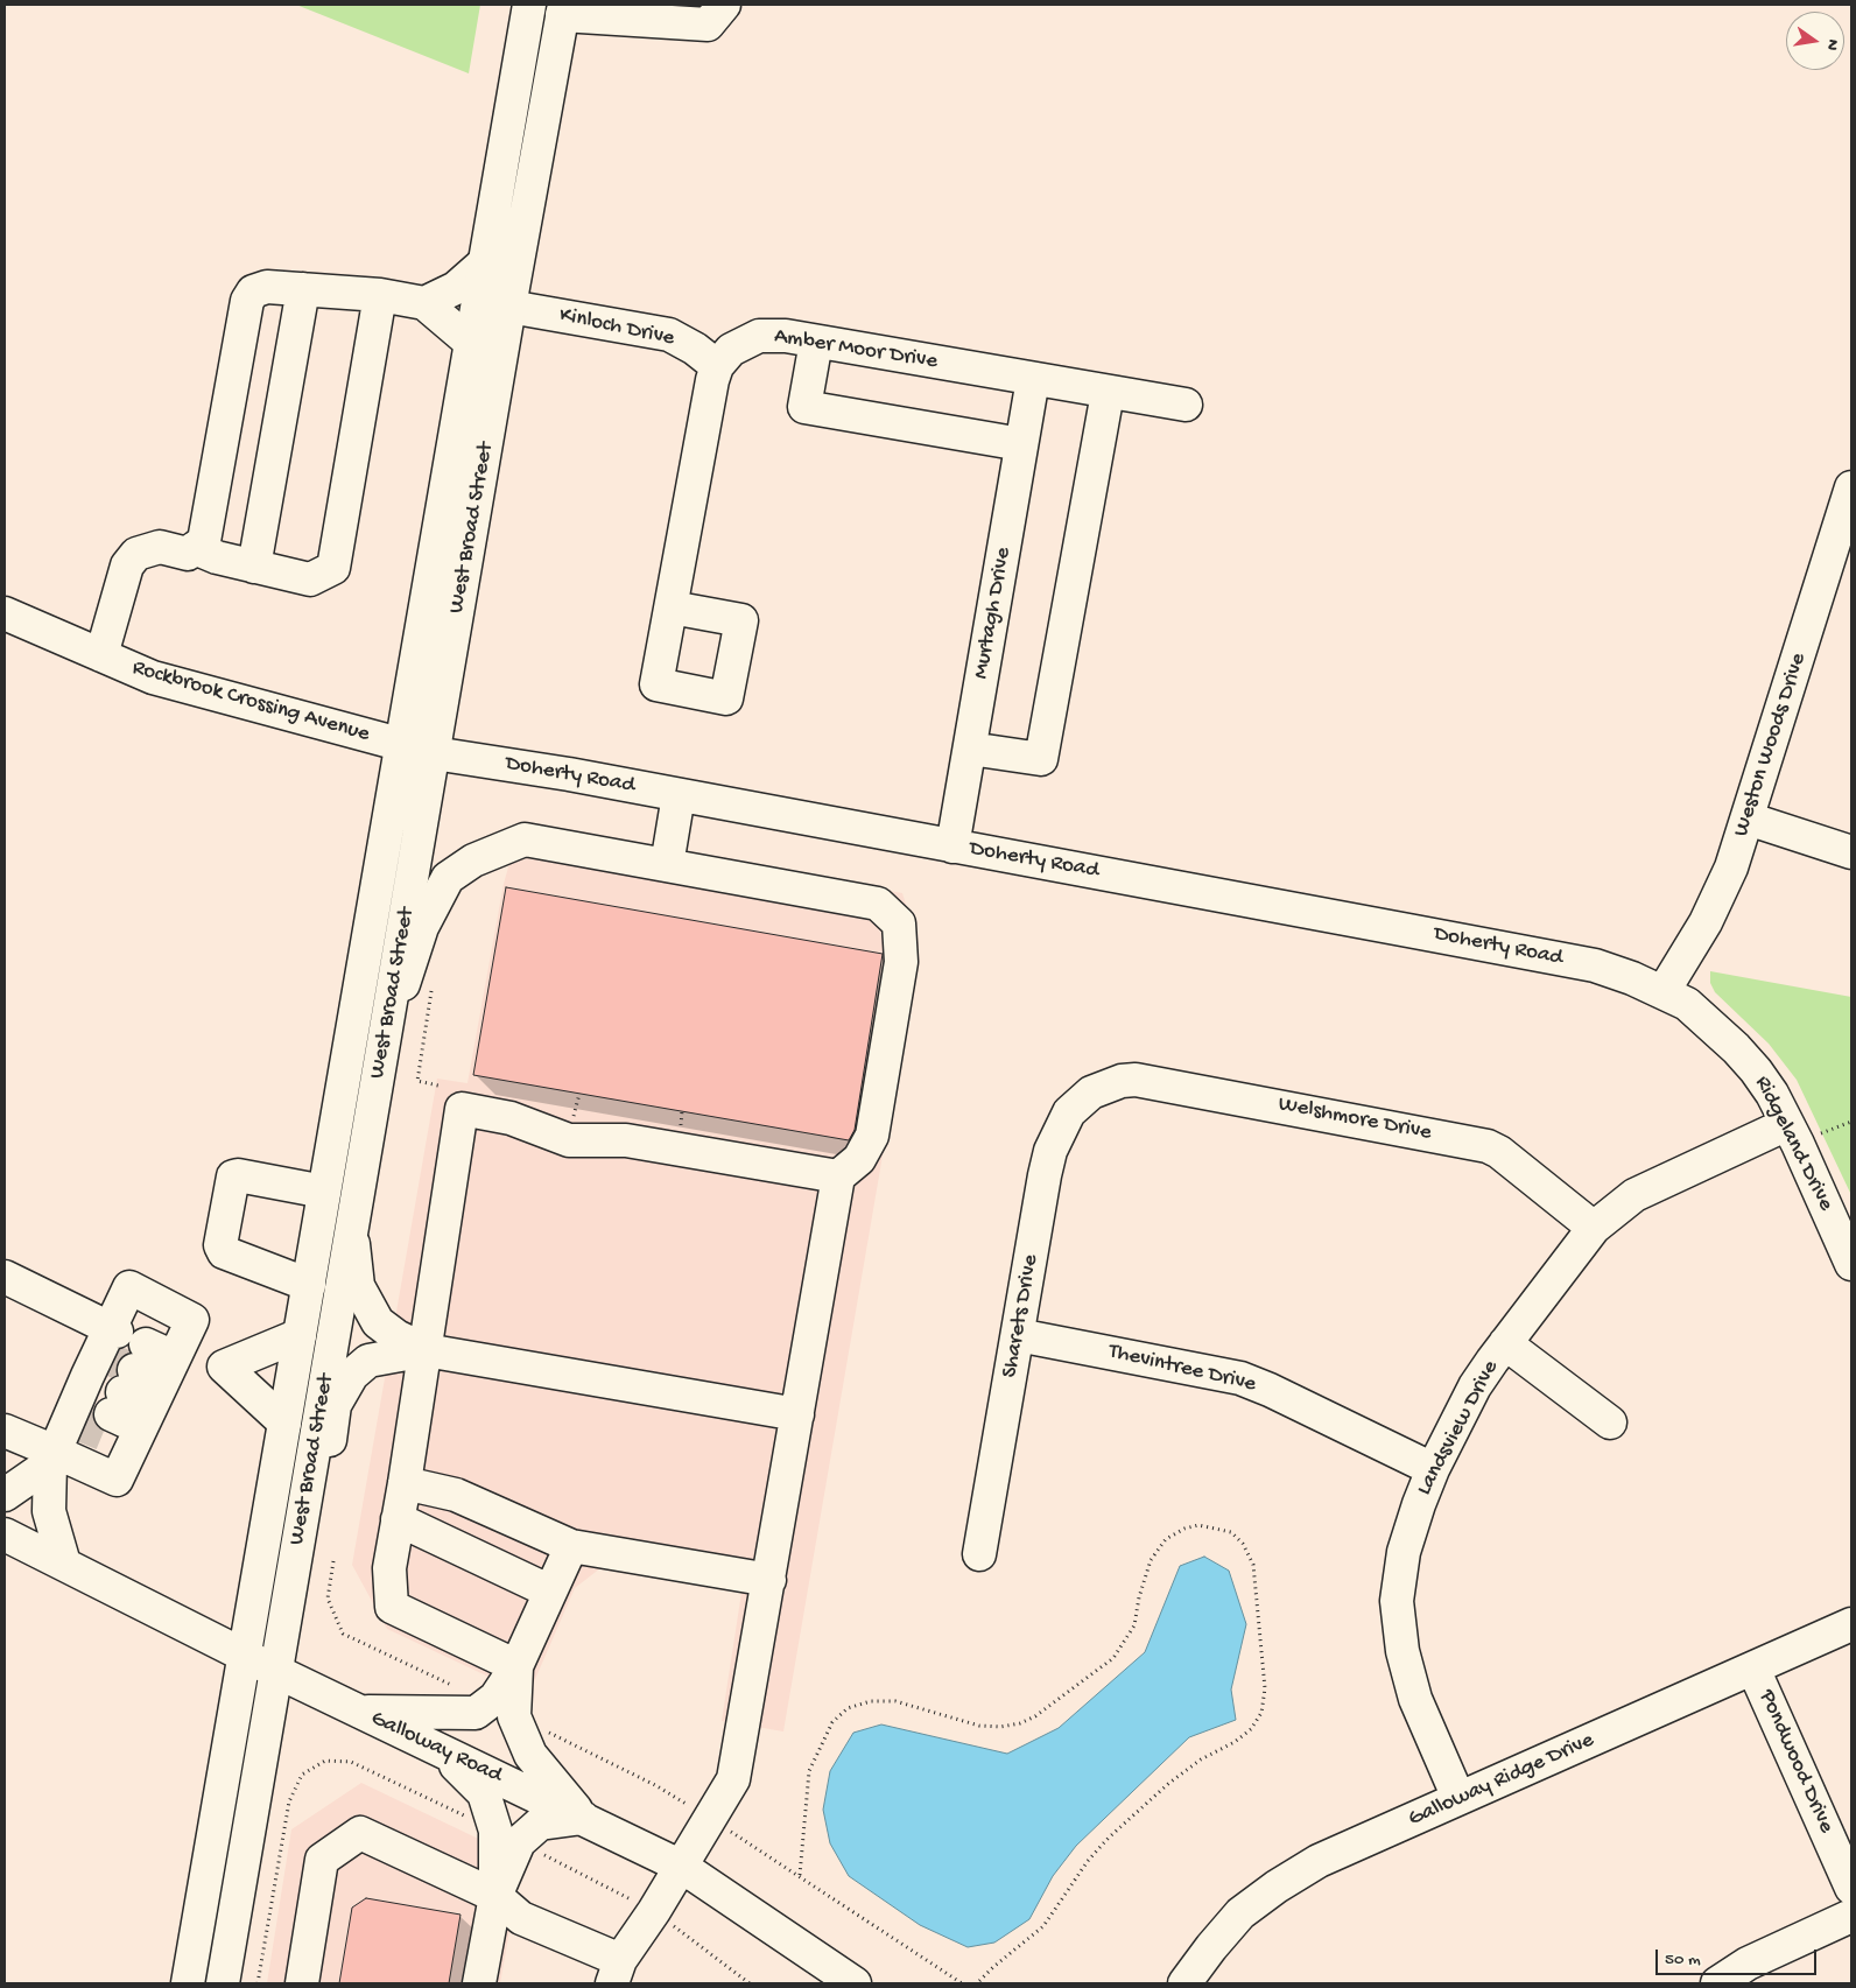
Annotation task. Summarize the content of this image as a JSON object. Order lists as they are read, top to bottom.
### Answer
{
  "streets": {
    "street": [
      "Kinloch Drive",
      "Amber Moor Drive",
      "West Broad Street",
      "Murtagh Drive",
      "Rockbrook Crossing Avenue",
      "Weston Woods Drive",
      "Doherty Road",
      "Welshmore Drive",
      "Ridgeland Drive",
      "Sharets Drive",
      "Thevintree Drive",
      "Landsview Drive",
      "Galloway Road",
      "Pondwood Drive",
      "Galloway Ridge Drive"
    ]
  },
  "crossings": [
    ["Kinloch Drive", "Amber Moor Drive"],
    ["Kinloch Drive", "West Broad Street"],
    ["Amber Moor Drive", "Murtagh Drive"],
    ["West Broad Street", "Rockbrook Crossing Avenue"],
    ["West Broad Street", "Doherty Road"],
    ["West Broad Street", "Galloway Road"],
    ["Murtagh Drive", "Doherty Road"],
    ["Rockbrook Crossing Avenue", "Doherty Road"],
    ["Weston Woods Drive", "Doherty Road"],
    ["Weston Woods Drive", "Ridgeland Drive"],
    ["Doherty Road", "Ridgeland Drive"],
    ["Welshmore Drive", "Sharets Drive"],
    ["Welshmore Drive", "Landsview Drive"],
    ["Ridgeland Drive", "Landsview Drive"],
    ["Sharets Drive", "Thevintree Drive"],
    ["Thevintree Drive", "Landsview Drive"],
    ["Landsview Drive", "Galloway Ridge Drive"],
    ["Pondwood Drive", "Galloway Ridge Drive"]
  ],
  "scale_bar": "50 m",
  "north": "right"
}
